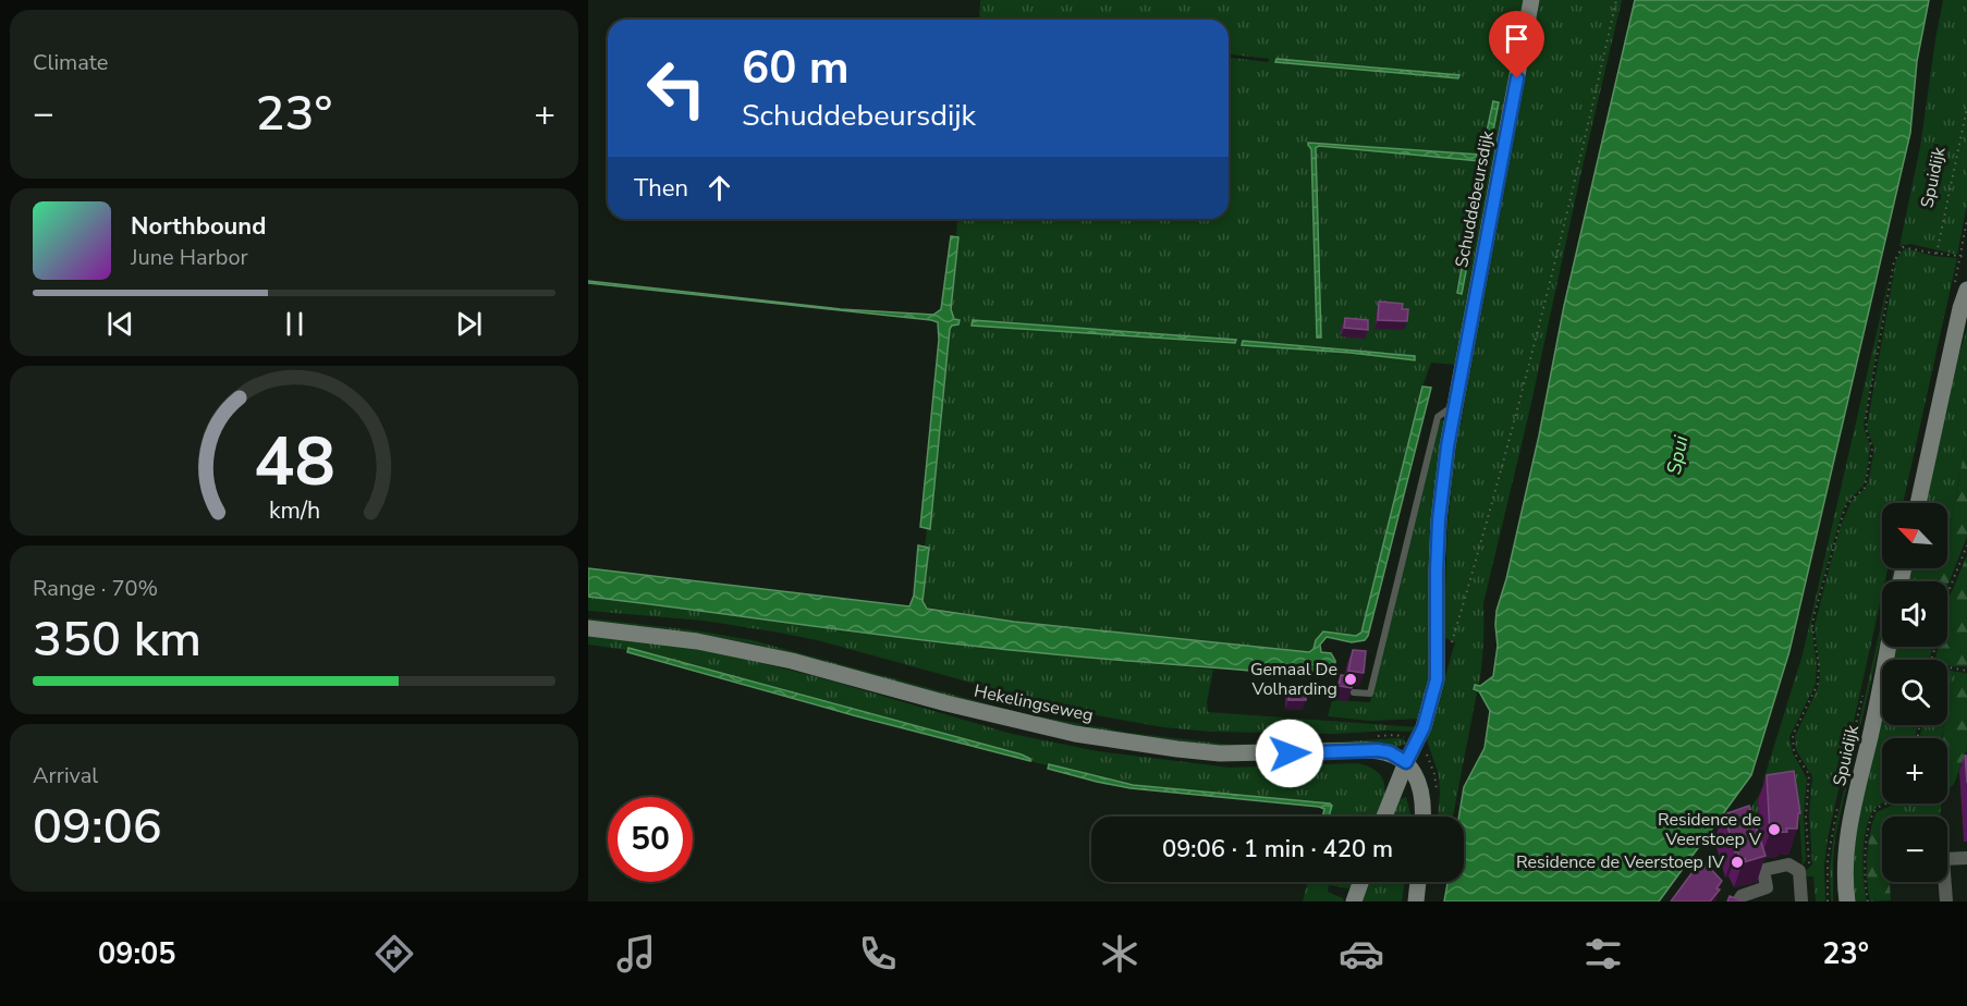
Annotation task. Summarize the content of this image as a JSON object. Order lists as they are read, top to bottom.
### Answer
{
  "streets": {
    "main road": ["Spuidijk", "Schuddebeursdijk", "Hekelingseweg"]
  },
  "water": ["Spui"],
  "places": ["Gemaal De Volharding", "Residence de Veerstoep V", "Residence de Veerstoep IV"],
  "north": "top left",
  "page": {
    "tile": [
      "Climate",
      ["Range · 70%", "350 km"],
      ["Arrival", "09:06"]
    ],
    "turn": ["60 m", "Schuddebeursdijk"],
    "heat": ["−", "23°", "+"],
    "then": "Then",
    "song": ["Northbound", "June Harbor"],
    "map_buttons": ["+", "−"],
    "limit": "50",
    "trip": "09:06 · 1 min · 420 m",
    "tabs": ["09:05", "23°"],
    "gauge": ["48", "km/h"]
  }
}
